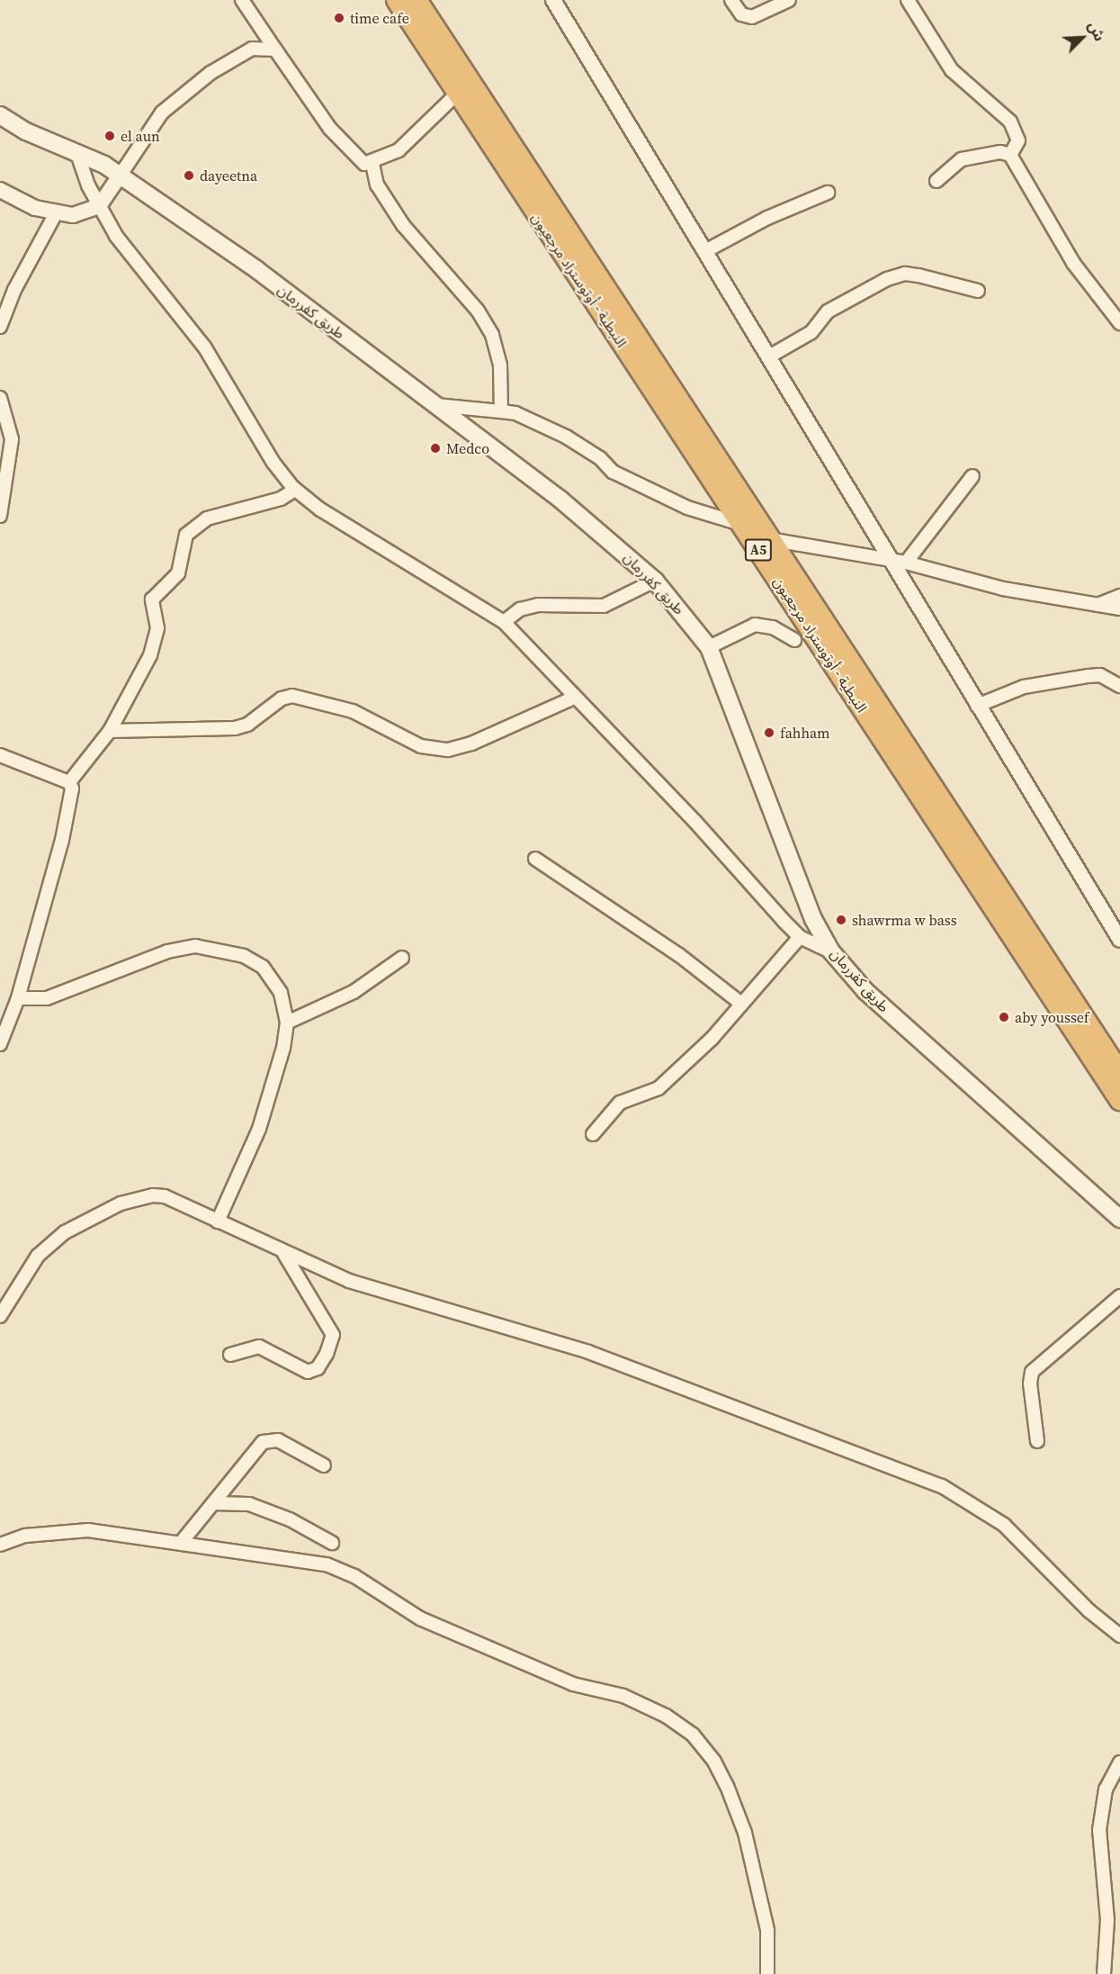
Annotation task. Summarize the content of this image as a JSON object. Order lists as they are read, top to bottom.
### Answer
{
  "streets": {
    "highway": ["النبطية - أوتوستراد مرجعيون", "A5"],
    "main road": ["طريق كفررمان"]
  },
  "places": [
    "time cafe",
    "el aun",
    "dayeetna",
    "Medco",
    "fahham",
    "shawrma w bass",
    "aby youssef"
  ],
  "north": "top right"
}
